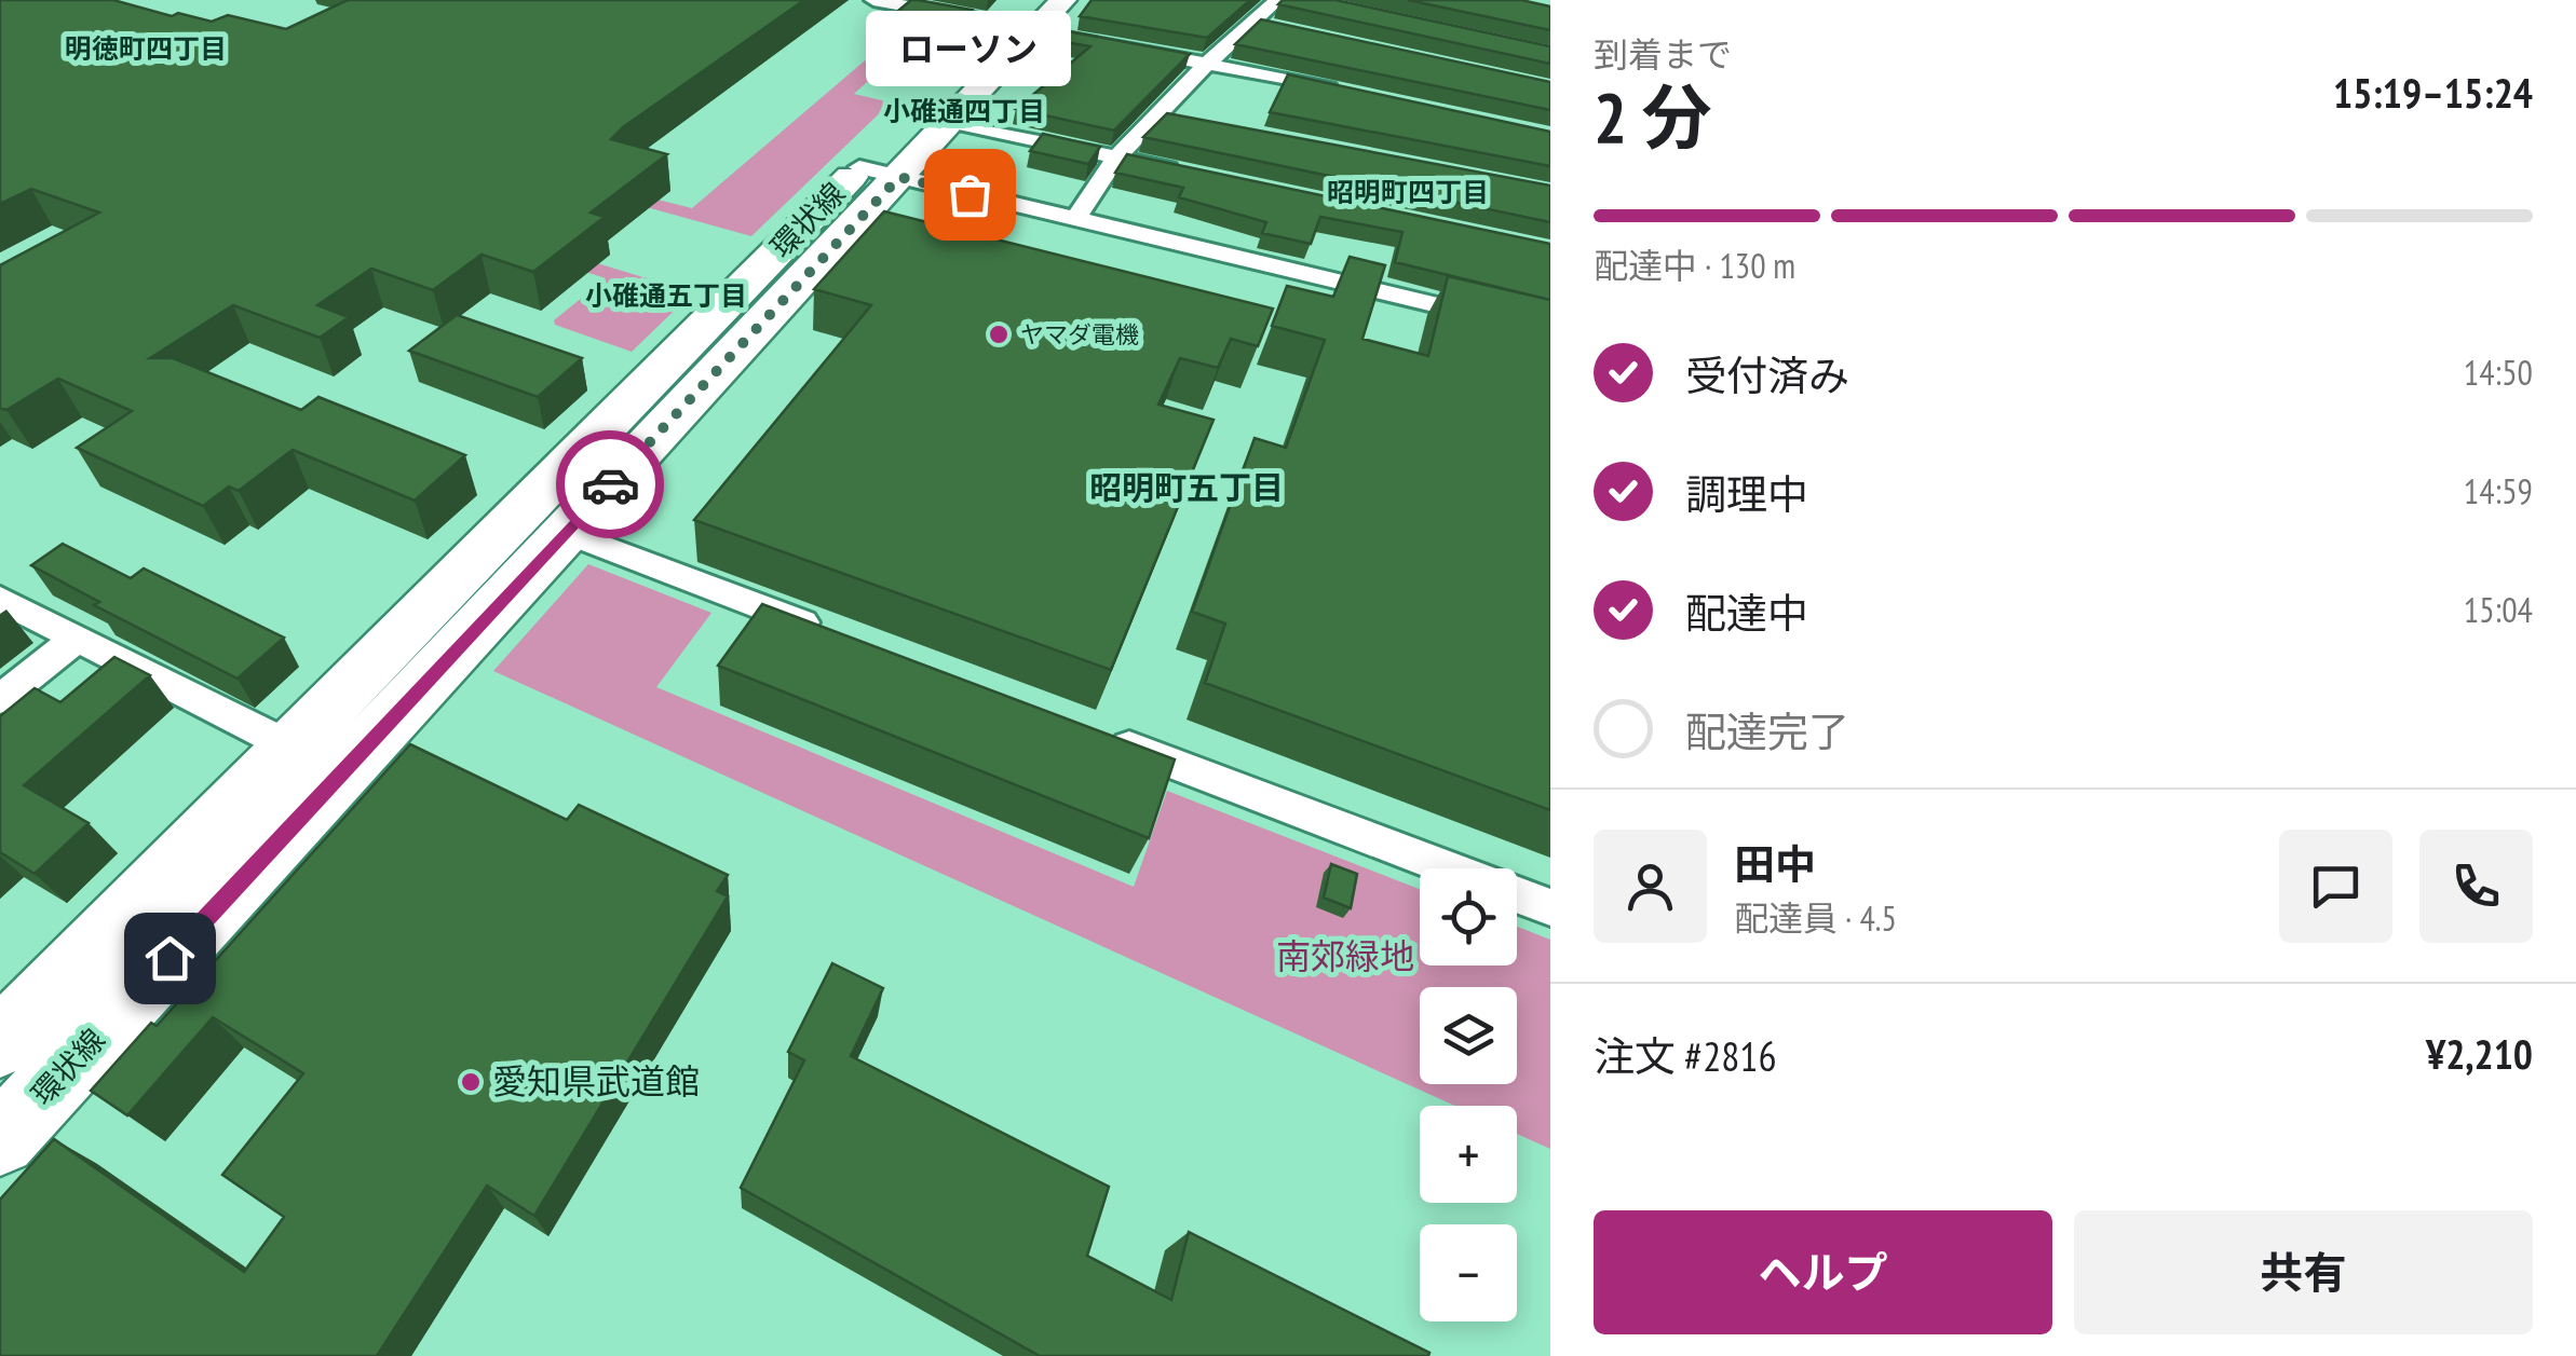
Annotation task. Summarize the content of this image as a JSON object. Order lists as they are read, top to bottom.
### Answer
{
  "streets": {
    "main road": ["環状線"]
  },
  "districts": [
    "明徳町四丁目",
    "小碓通四丁目",
    "昭明町四丁目",
    "小碓通五丁目",
    "昭明町五丁目"
  ],
  "parks": ["南郊緑地"],
  "places": ["ローソン", "ヤマダ電機", "愛知県武道館"],
  "page": {
    "heading": ["2 分", "到着まで", "15:19–15:24"],
    "panel": [
      "田中",
      "配達員 · 4.5",
      "注文 #2816",
      "¥2,210"
    ],
    "bubble": "ローソン",
    "bar": "配達中 · 130 m",
    "list": [
      ["受付済み", "14:50"],
      ["調理中", "14:59"],
      ["配達中", "15:04"],
      "配達完了"
    ],
    "map_buttons": ["+", "−"],
    "buttons": ["ヘルプ", "共有"]
  }
}
